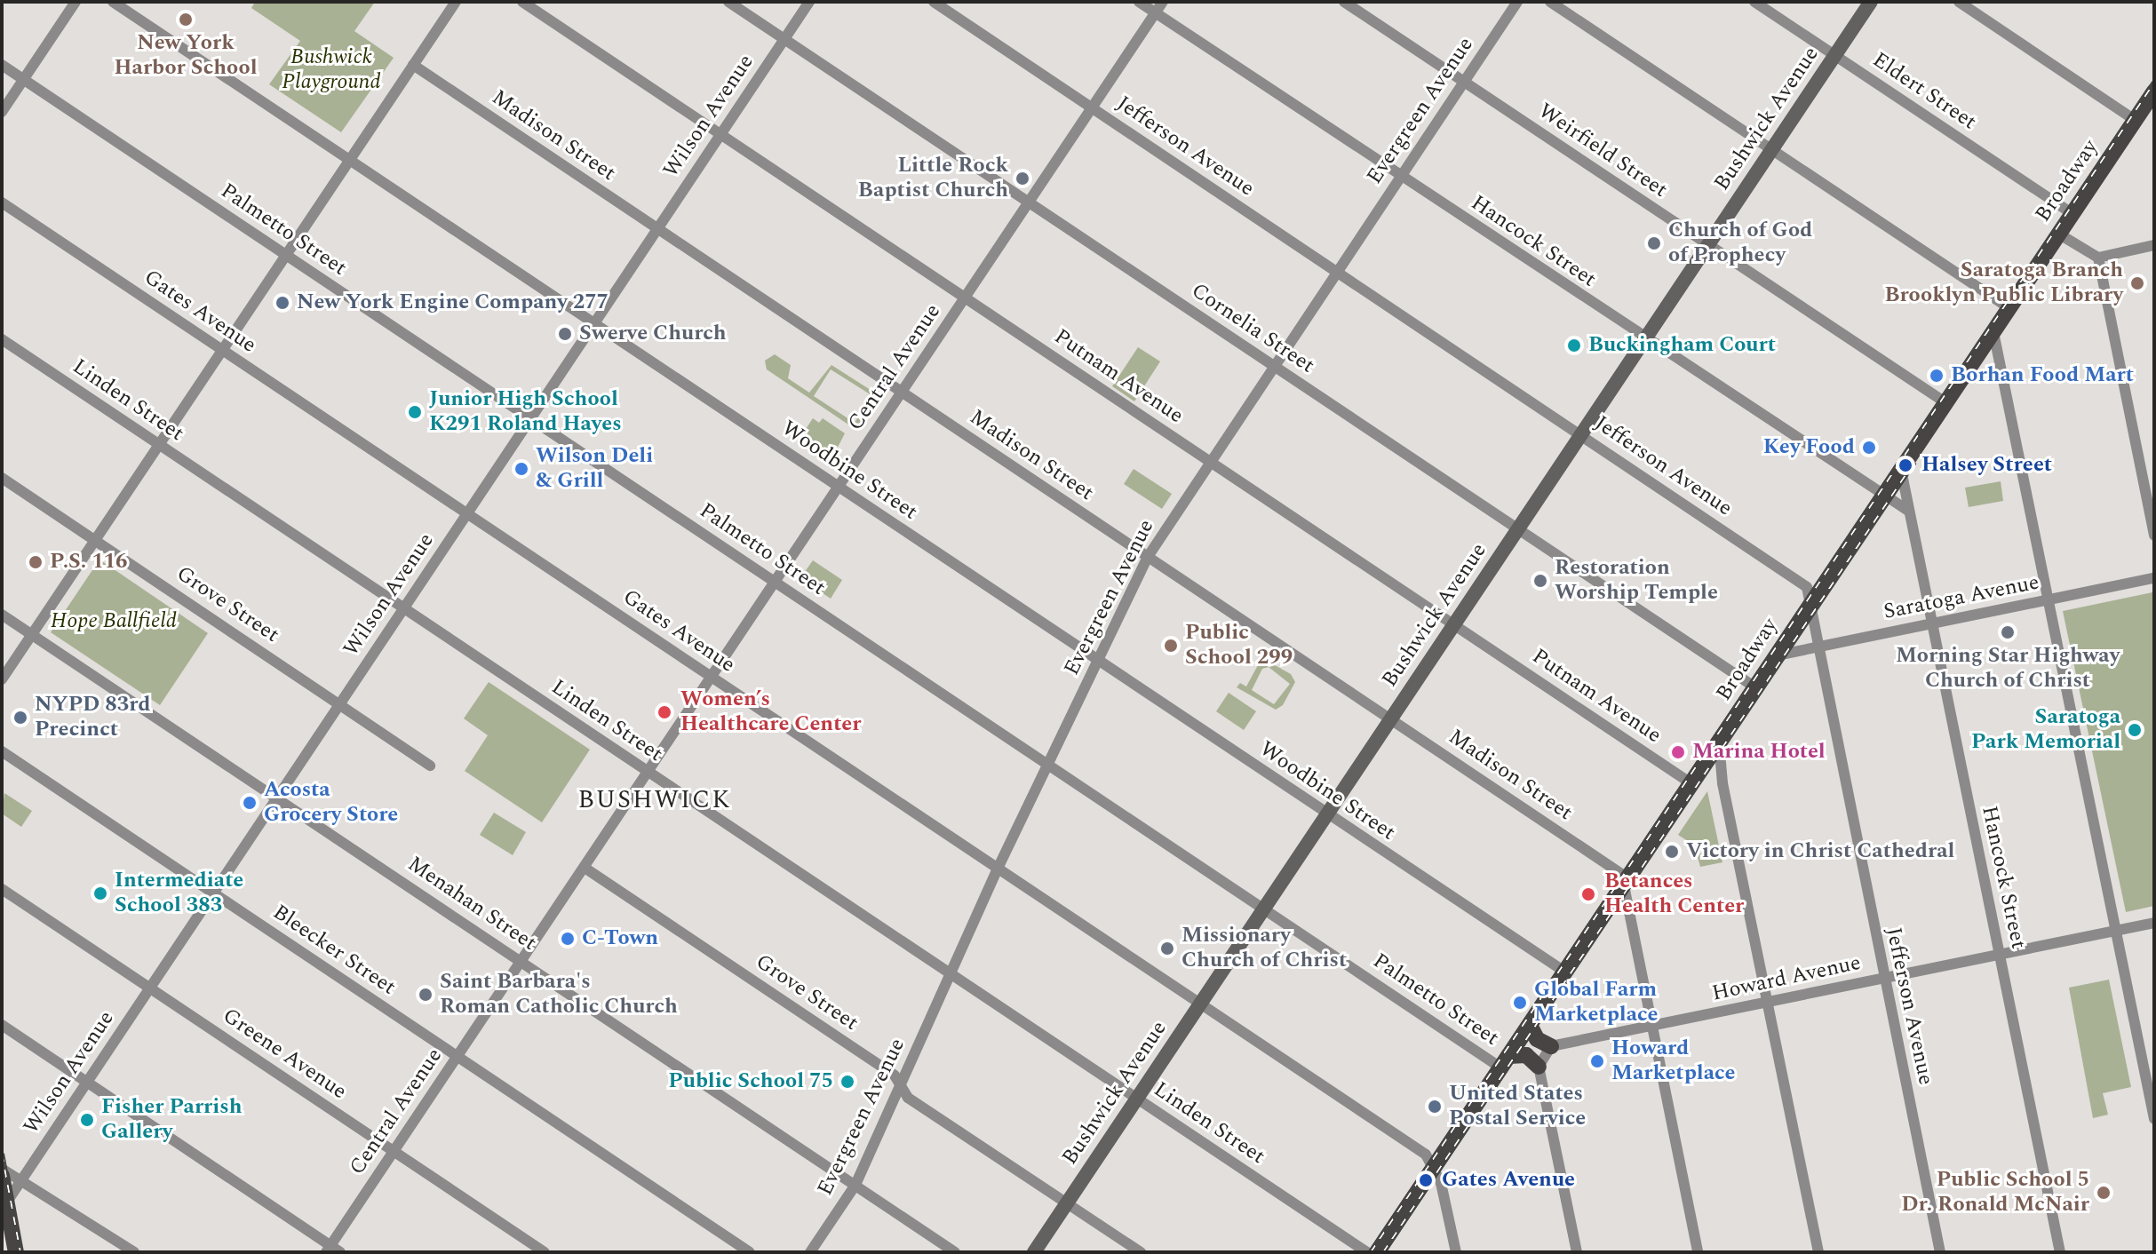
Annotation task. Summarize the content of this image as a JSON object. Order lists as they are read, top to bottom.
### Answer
{
  "streets": {
    "main road": ["Bushwick Avenue", "Broadway"],
    "street": [
      "Eldert Street",
      "Evergreen Avenue",
      "Wilson Avenue",
      "Madison Street",
      "Jefferson Avenue",
      "Weirfield Street",
      "Palmetto Street",
      "Hancock Street",
      "Gates Avenue",
      "Cornelia Street",
      "Central Avenue",
      "Putnam Avenue",
      "Linden Street",
      "Woodbine Street",
      "Saratoga Avenue",
      "Grove Street",
      "Menahan Street",
      "Bleecker Street",
      "Howard Avenue",
      "Greene Avenue"
    ]
  },
  "crossings": [
    ["Eldert Street", "Bushwick Avenue"],
    ["Eldert Street", "Broadway"],
    ["Evergreen Avenue", "Madison Street"],
    ["Evergreen Avenue", "Jefferson Avenue"],
    ["Evergreen Avenue", "Weirfield Street"],
    ["Evergreen Avenue", "Palmetto Street"],
    ["Evergreen Avenue", "Hancock Street"],
    ["Evergreen Avenue", "Gates Avenue"],
    ["Evergreen Avenue", "Cornelia Street"],
    ["Evergreen Avenue", "Putnam Avenue"],
    ["Evergreen Avenue", "Linden Street"],
    ["Evergreen Avenue", "Woodbine Street"],
    ["Evergreen Avenue", "Grove Street"],
    ["Evergreen Avenue", "Menahan Street"],
    ["Wilson Avenue", "Madison Street"],
    ["Wilson Avenue", "Palmetto Street"],
    ["Wilson Avenue", "Gates Avenue"],
    ["Wilson Avenue", "Cornelia Street"],
    ["Wilson Avenue", "Putnam Avenue"],
    ["Wilson Avenue", "Linden Street"],
    ["Wilson Avenue", "Woodbine Street"],
    ["Wilson Avenue", "Grove Street"],
    ["Wilson Avenue", "Menahan Street"],
    ["Wilson Avenue", "Bleecker Street"],
    ["Wilson Avenue", "Greene Avenue"],
    ["Bushwick Avenue", "Madison Street"],
    ["Bushwick Avenue", "Jefferson Avenue"],
    ["Bushwick Avenue", "Weirfield Street"],
    ["Bushwick Avenue", "Palmetto Street"],
    ["Bushwick Avenue", "Hancock Street"],
    ["Bushwick Avenue", "Gates Avenue"],
    ["Bushwick Avenue", "Cornelia Street"],
    ["Bushwick Avenue", "Putnam Avenue"],
    ["Bushwick Avenue", "Linden Street"],
    ["Bushwick Avenue", "Woodbine Street"],
    ["Bushwick Avenue", "Grove Street"],
    ["Madison Street", "Broadway"],
    ["Madison Street", "Central Avenue"],
    ["Jefferson Avenue", "Broadway"],
    ["Jefferson Avenue", "Central Avenue"],
    ["Jefferson Avenue", "Saratoga Avenue"],
    ["Jefferson Avenue", "Howard Avenue"],
    ["Weirfield Street", "Broadway"],
    ["Broadway", "Palmetto Street"],
    ["Broadway", "Hancock Street"],
    ["Broadway", "Gates Avenue"],
    ["Broadway", "Cornelia Street"],
    ["Broadway", "Putnam Avenue"],
    ["Broadway", "Woodbine Street"],
    ["Broadway", "Saratoga Avenue"],
    ["Palmetto Street", "Central Avenue"],
    ["Hancock Street", "Central Avenue"],
    ["Hancock Street", "Saratoga Avenue"],
    ["Hancock Street", "Howard Avenue"],
    ["Gates Avenue", "Central Avenue"],
    ["Cornelia Street", "Central Avenue"],
    ["Central Avenue", "Putnam Avenue"],
    ["Central Avenue", "Linden Street"],
    ["Central Avenue", "Woodbine Street"],
    ["Central Avenue", "Grove Street"],
    ["Central Avenue", "Menahan Street"],
    ["Central Avenue", "Bleecker Street"],
    ["Central Avenue", "Greene Avenue"]
  ],
  "districts": ["BUSHWICK"],
  "parks": ["Bushwick Playground", "Hope Ballfield"],
  "places": [
    "New York Harbor School",
    "Little Rock Baptist Church",
    "Church of God of Prophecy",
    "Saratoga Branch Brooklyn Public Library",
    "New York Engine Company 277",
    "Swerve Church",
    "Buckingham Court",
    "Borhan Food Mart",
    "Junior High School K291 Roland Hayes",
    "Key Food",
    "Halsey Street",
    "Wilson Deli & Grill",
    "P.S. 116",
    "Restoration Worship Temple",
    "Morning Star Highway Church of Christ",
    "Public School 299",
    "Women’s Healthcare Center",
    "NYPD 83rd Precinct",
    "Saratoga Park Memorial",
    "Marina Hotel",
    "Acosta Grocery Store",
    "Victory in Christ Cathedral",
    "Intermediate School 383",
    "Betances Health Center",
    "C-Town",
    "Missionary Church of Christ",
    "Saint Barbara's Roman Catholic Church",
    "Global Farm Marketplace",
    "Howard Marketplace",
    "Public School 75",
    "United States Postal Service",
    "Fisher Parrish Gallery",
    "Gates Avenue",
    "Public School 5 Dr. Ronald McNair"
  ]
}
